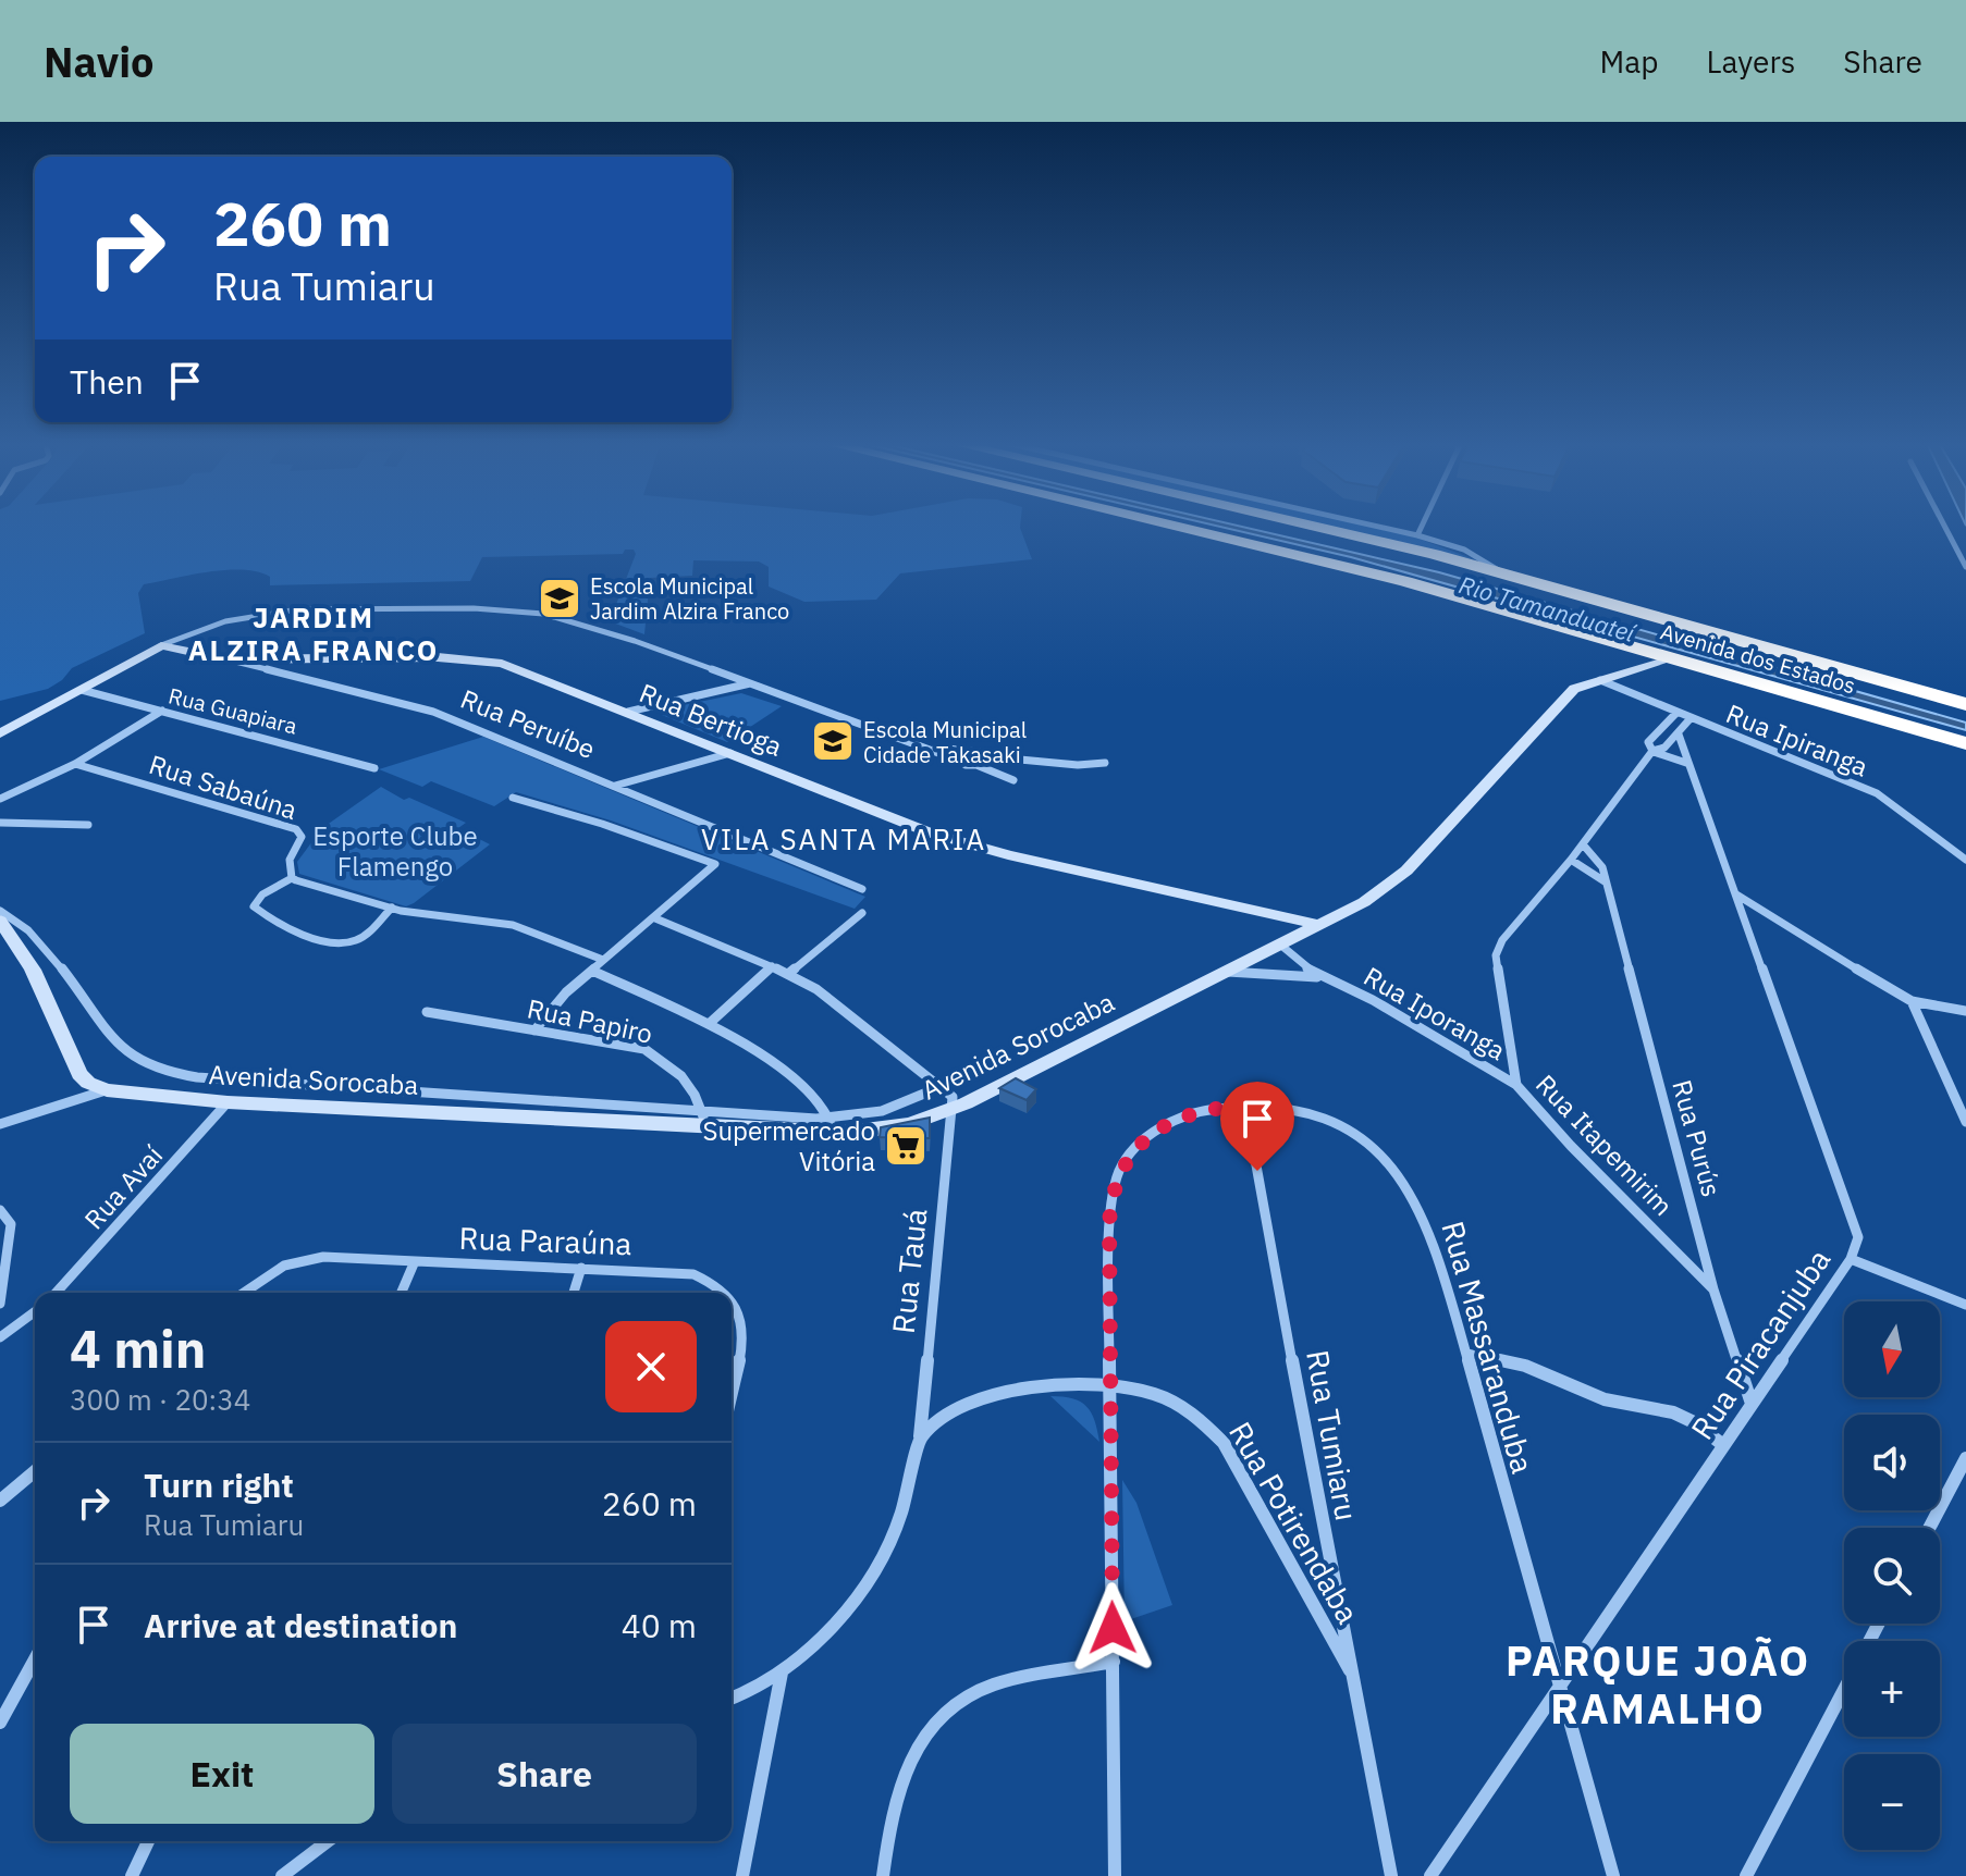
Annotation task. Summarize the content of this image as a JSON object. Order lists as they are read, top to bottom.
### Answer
{
  "streets": {
    "highway": ["Avenida dos Estados"],
    "street": [
      "Rua Guapiara",
      "Rua Bertioga",
      "Rua Peruíbe",
      "Rua Ipiranga",
      "Rua Sabaúna",
      "Rua Iporanga",
      "Rua Papiro",
      "Avenida Sorocaba",
      "Rua Purús",
      "Rua Itapemirim",
      "Rua Avaí",
      "Rua Paraúna",
      "Rua Tauá",
      "Rua Piracanjuba",
      "Rua Massaranduba",
      "Rua Tumiaru",
      "Rua Potirendaba"
    ]
  },
  "crossings": [
    ["Avenida dos Estados", "Avenida Sorocaba"],
    ["Rua Bertioga", "Rua Peruíbe"],
    ["Rua Bertioga", "Avenida Sorocaba"],
    ["Rua Ipiranga", "Avenida Sorocaba"],
    ["Rua Ipiranga", "Rua Itapemirim"],
    ["Rua Iporanga", "Avenida Sorocaba"],
    ["Rua Iporanga", "Rua Itapemirim"],
    ["Rua Papiro", "Avenida Sorocaba"],
    ["Avenida Sorocaba", "Rua Avaí"],
    ["Avenida Sorocaba", "Rua Tauá"],
    ["Rua Purús", "Rua Itapemirim"],
    ["Rua Purús", "Rua Piracanjuba"],
    ["Rua Itapemirim", "Rua Piracanjuba"],
    ["Rua Tauá", "Rua Potirendaba"],
    ["Rua Piracanjuba", "Rua Massaranduba"],
    ["Rua Massaranduba", "Rua Tumiaru"],
    ["Rua Massaranduba", "Rua Potirendaba"],
    ["Rua Tumiaru", "Rua Potirendaba"]
  ],
  "districts": ["JARDIM ALZIRA FRANCO", "VILA SANTA MARIA", "PARQUE JOÃO RAMALHO"],
  "water": ["Rio Tamanduateí"],
  "parks": ["Esporte Clube Flamengo"],
  "places": {
    "school or university": ["Escola Municipal Jardim Alzira Franco", "Escola Municipal Cidade Takasaki"],
    "supermarket": ["Supermercado Vitória"]
  },
  "north": "bottom",
  "page": {
    "header": "Navio",
    "nav": ["Map", "Layers", "Share"],
    "turn": ["260 m", "Rua Tumiaru"],
    "then": "Then",
    "heading": ["4 min", "300 m · 20:34"],
    "map_buttons": ["+", "−"],
    "list": [
      {
        "name": "Turn right",
        "note": "Rua Tumiaru",
        "value": "260 m"
      },
      {
        "name": "Arrive at destination",
        "value": "40 m"
      }
    ],
    "buttons": ["Exit", "Share"]
  }
}
